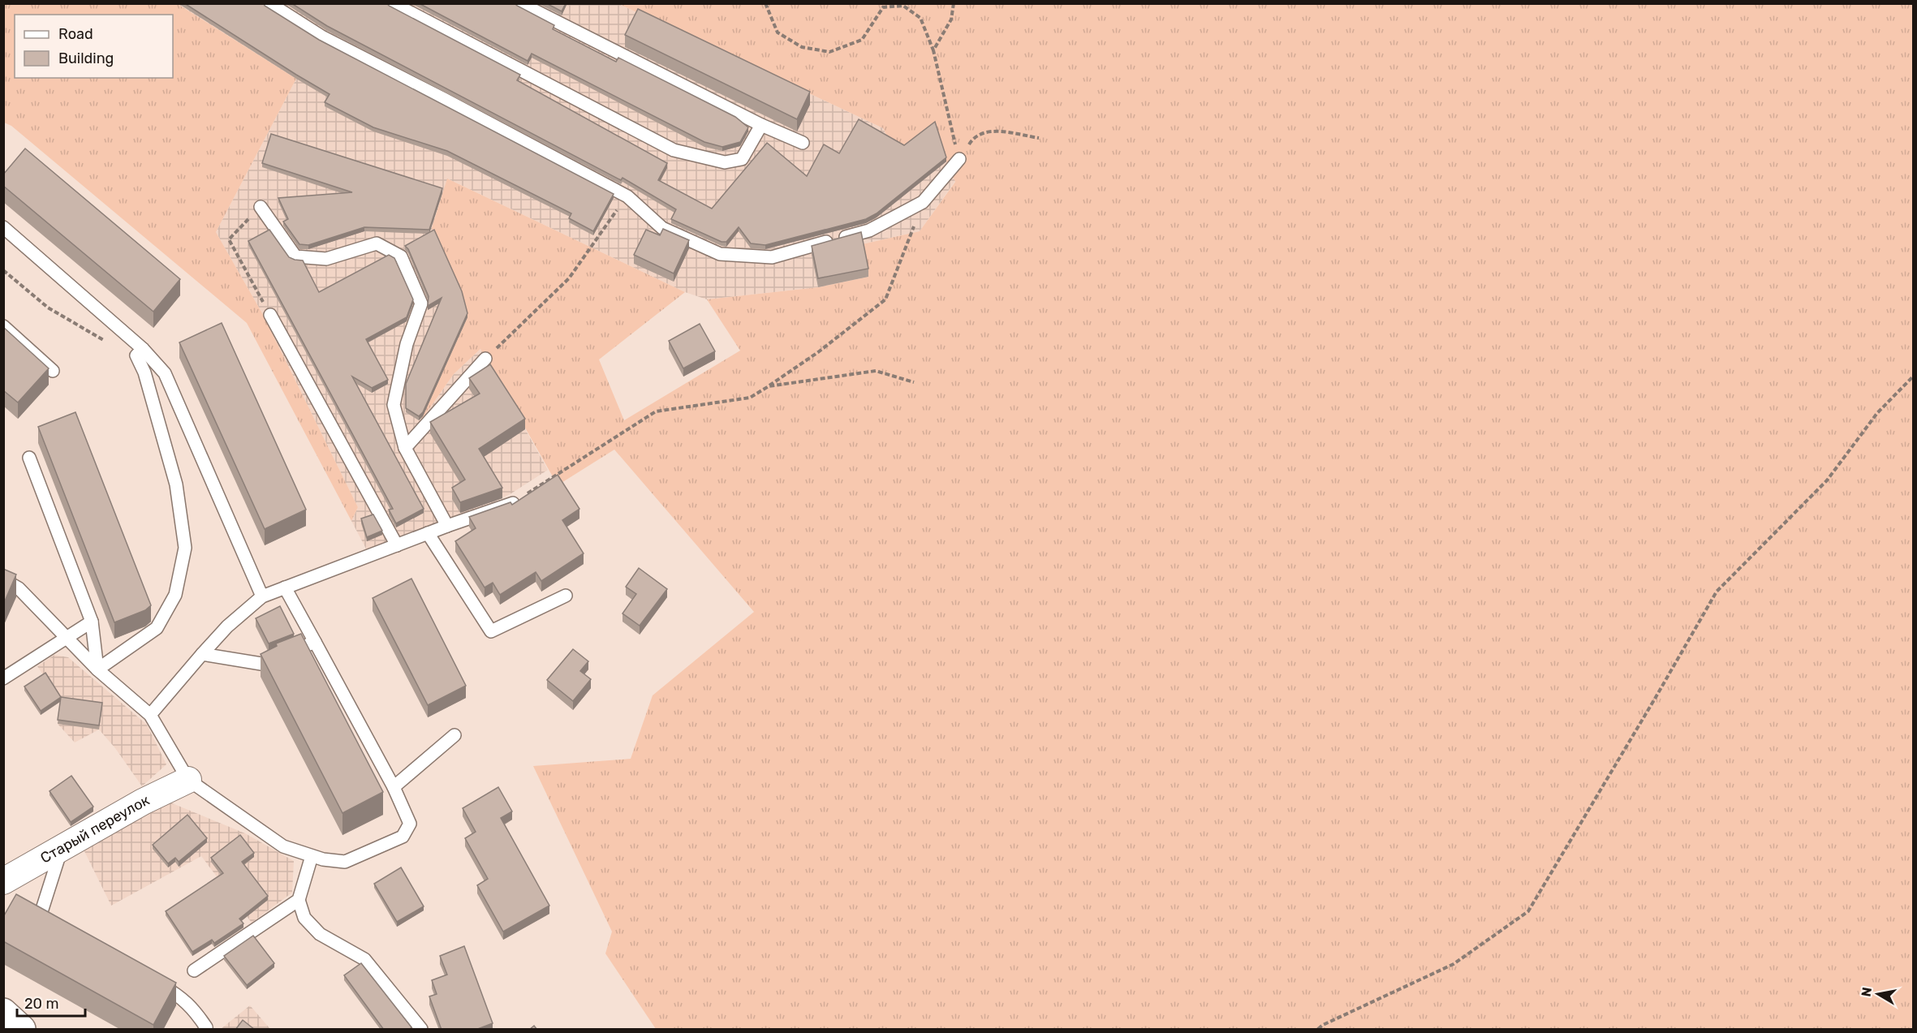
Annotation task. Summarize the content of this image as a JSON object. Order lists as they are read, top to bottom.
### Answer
{
  "streets": {
    "street": ["Старый переулок"]
  },
  "legend": ["Road", "Building"],
  "scale_bar": "20 m",
  "north": "left"
}
